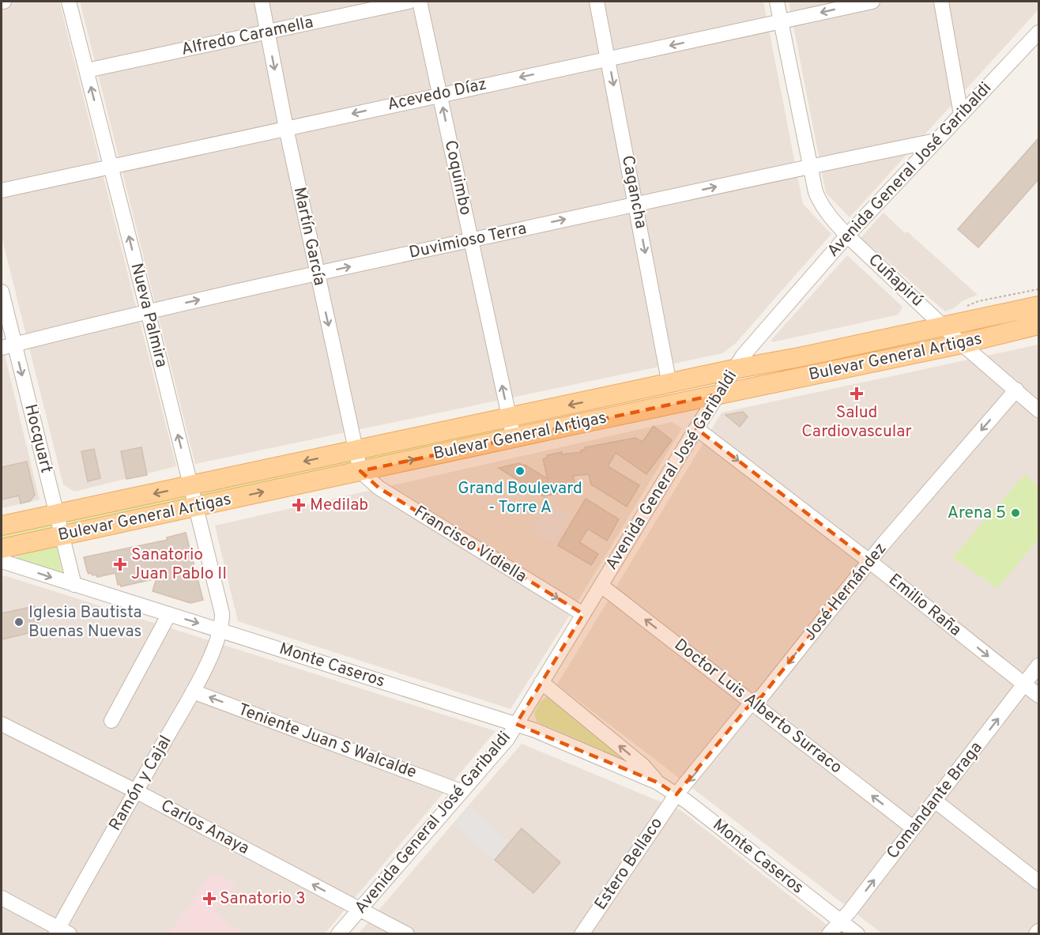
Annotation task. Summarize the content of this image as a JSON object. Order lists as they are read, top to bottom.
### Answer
{
  "streets": {
    "main road": ["Bulevar General Artigas"],
    "street": [
      "Alfredo Caramella",
      "Acevedo Díaz",
      "Avenida General José Garibaldi",
      "Coquimbo",
      "Cagancha",
      "Martín García",
      "Duvimioso Terra",
      "Cuñapirú",
      "Nueva Palmira",
      "Hocquart",
      "Francisco Vidiella",
      "José Hernández",
      "Emilio Raña",
      "Monte Caseros",
      "Doctor Luis Alberto Surraco",
      "Teniente Juan S Walcalde",
      "Ramón y Cajal",
      "Comandante Braga",
      "Carlos Anaya",
      "Estero Bellaco"
    ]
  },
  "crossings": [
    ["Alfredo Caramella", "Martín García"],
    ["Alfredo Caramella", "Nueva Palmira"],
    ["Acevedo Díaz", "Coquimbo"],
    ["Acevedo Díaz", "Cagancha"],
    ["Acevedo Díaz", "Martín García"],
    ["Acevedo Díaz", "Cuñapirú"],
    ["Acevedo Díaz", "Nueva Palmira"],
    ["Avenida General José Garibaldi", "Duvimioso Terra"],
    ["Avenida General José Garibaldi", "Cuñapirú"],
    ["Avenida General José Garibaldi", "Bulevar General Artigas"],
    ["Avenida General José Garibaldi", "Francisco Vidiella"],
    ["Avenida General José Garibaldi", "Emilio Raña"],
    ["Avenida General José Garibaldi", "Monte Caseros"],
    ["Avenida General José Garibaldi", "Doctor Luis Alberto Surraco"],
    ["Avenida General José Garibaldi", "Teniente Juan S Walcalde"],
    ["Avenida General José Garibaldi", "Carlos Anaya"],
    ["Coquimbo", "Duvimioso Terra"],
    ["Coquimbo", "Bulevar General Artigas"],
    ["Cagancha", "Duvimioso Terra"],
    ["Cagancha", "Bulevar General Artigas"],
    ["Martín García", "Duvimioso Terra"],
    ["Martín García", "Bulevar General Artigas"],
    ["Martín García", "Francisco Vidiella"],
    ["Duvimioso Terra", "Cuñapirú"],
    ["Duvimioso Terra", "Nueva Palmira"],
    ["Duvimioso Terra", "Hocquart"],
    ["Cuñapirú", "Bulevar General Artigas"],
    ["Cuñapirú", "José Hernández"],
    ["Nueva Palmira", "Bulevar General Artigas"],
    ["Nueva Palmira", "Monte Caseros"],
    ["Nueva Palmira", "Ramón y Cajal"],
    ["Bulevar General Artigas", "Hocquart"],
    ["Bulevar General Artigas", "Francisco Vidiella"],
    ["Hocquart", "Monte Caseros"],
    ["José Hernández", "Emilio Raña"],
    ["José Hernández", "Monte Caseros"],
    ["José Hernández", "Doctor Luis Alberto Surraco"],
    ["José Hernández", "Estero Bellaco"],
    ["Emilio Raña", "Comandante Braga"],
    ["Monte Caseros", "Ramón y Cajal"],
    ["Monte Caseros", "Comandante Braga"],
    ["Monte Caseros", "Estero Bellaco"],
    ["Doctor Luis Alberto Surraco", "Comandante Braga"],
    ["Teniente Juan S Walcalde", "Ramón y Cajal"],
    ["Ramón y Cajal", "Carlos Anaya"]
  ],
  "one_way": [
    "Acevedo Díaz",
    "Coquimbo",
    "Cagancha",
    "Martín García",
    "Duvimioso Terra",
    "Nueva Palmira",
    "Hocquart",
    "Francisco Vidiella",
    "José Hernández",
    "Emilio Raña",
    "Doctor Luis Alberto Surraco",
    "Teniente Juan S Walcalde",
    "Comandante Braga",
    "Carlos Anaya"
  ],
  "places": {
    "health": [
      "Salud Cardiovascular",
      "Medilab",
      "Sanatorio Juan Pablo II",
      "Sanatorio 3"
    ],
    "other": ["Grand Boulevard - Torre A", "Arena 5", "Iglesia Bautista Buenas Nuevas"]
  }
}
